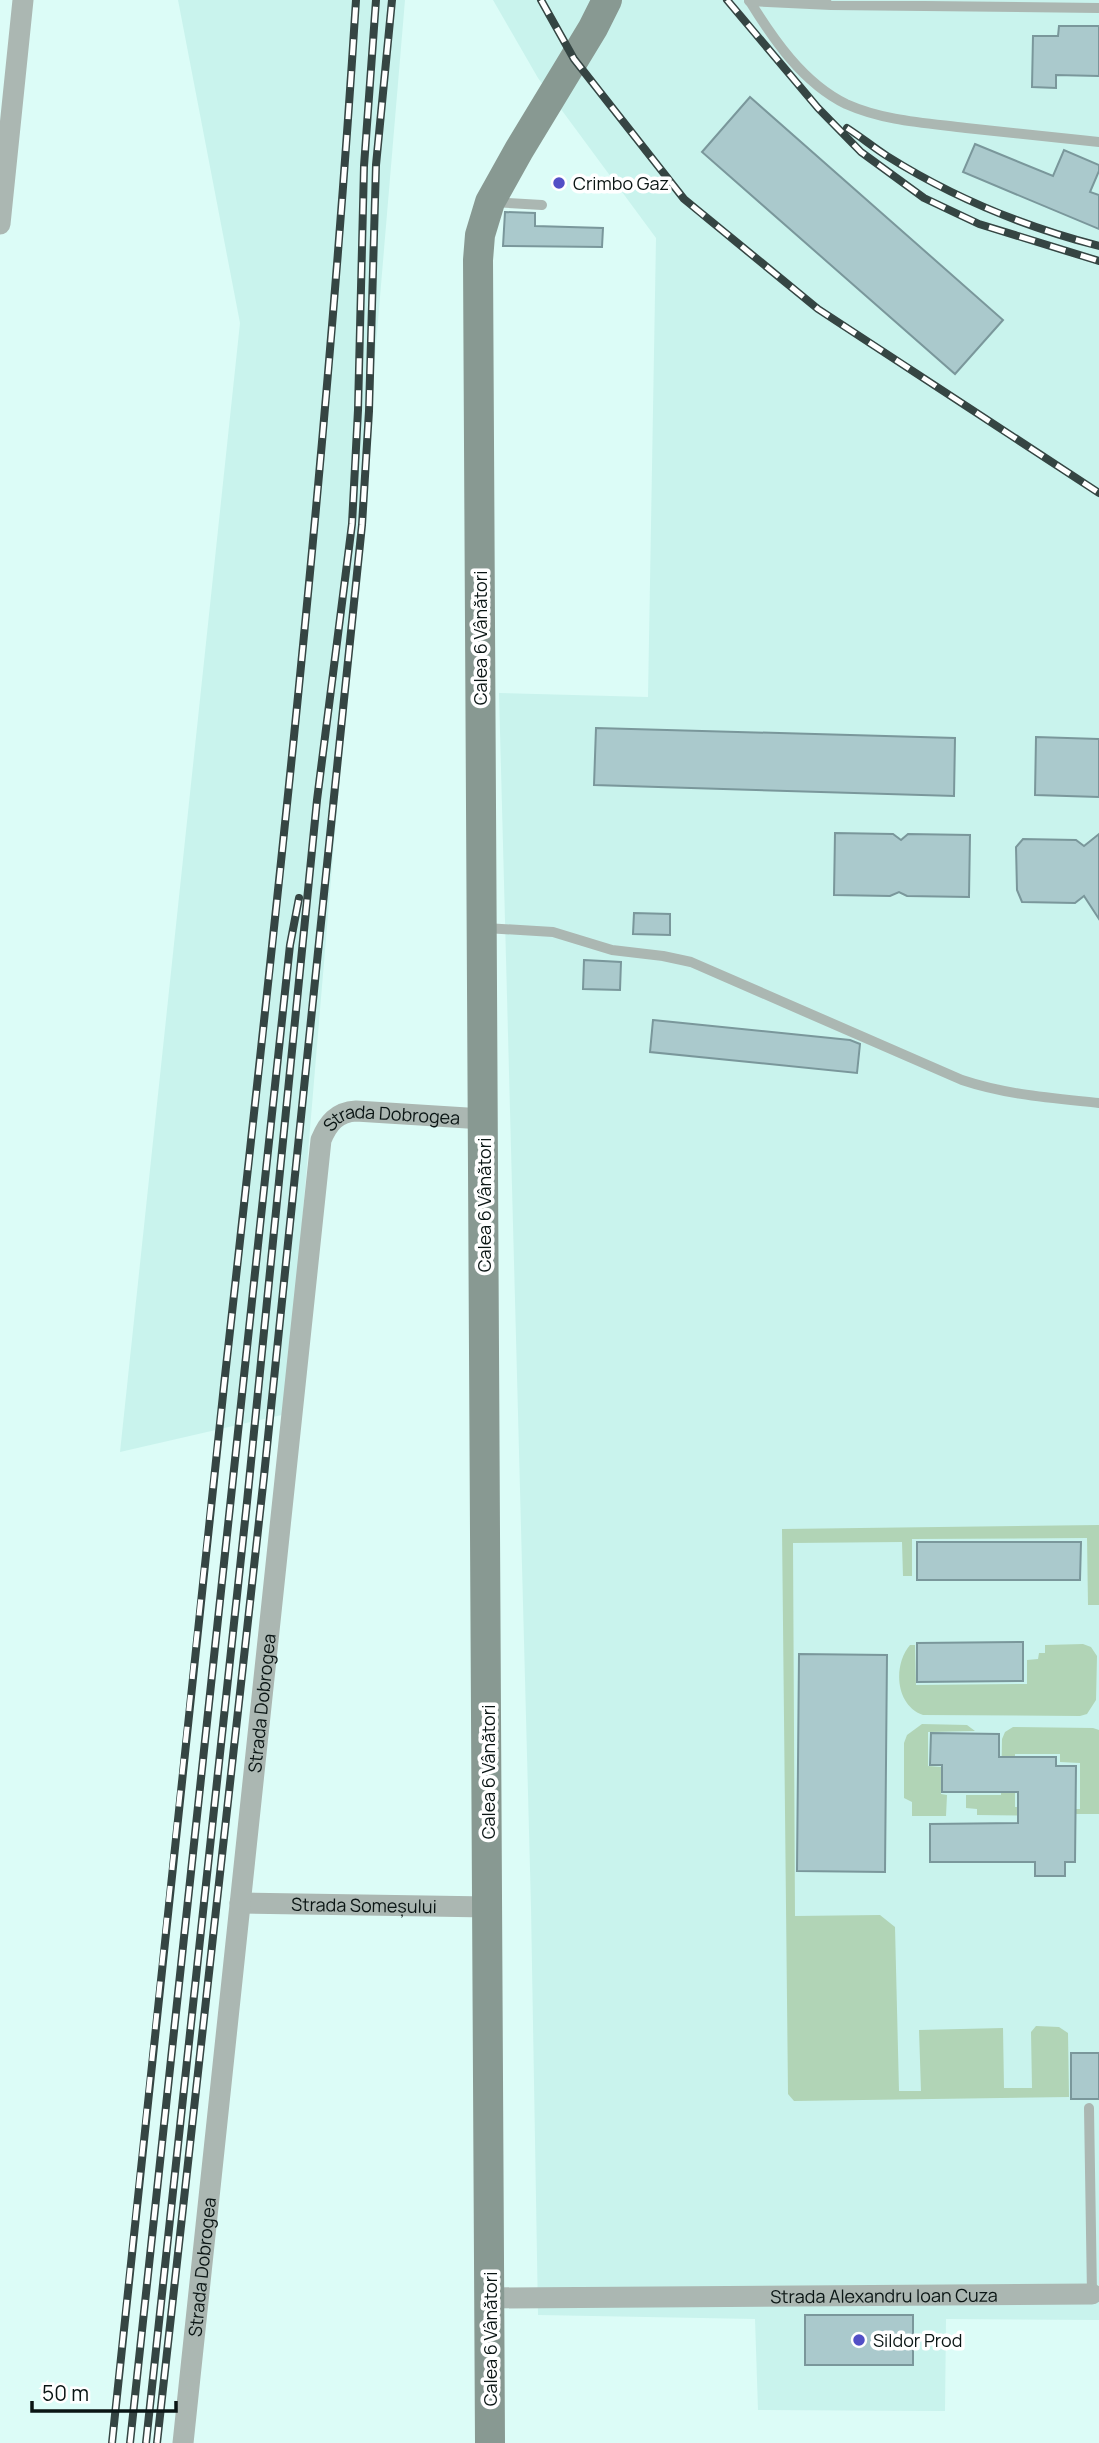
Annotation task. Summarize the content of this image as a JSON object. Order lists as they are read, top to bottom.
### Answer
{
  "streets": {
    "main road": ["Calea 6 Vânători"],
    "street": ["Strada Dobrogea", "Strada Someșului", "Strada Alexandru Ioan Cuza"]
  },
  "crossings": [
    ["Calea 6 Vânători", "Strada Dobrogea"],
    ["Calea 6 Vânători", "Strada Someșului"],
    ["Calea 6 Vânători", "Strada Alexandru Ioan Cuza"],
    ["Strada Dobrogea", "Strada Someșului"]
  ],
  "places": ["Crimbo Gaz", "Sildor Prod"],
  "scale_bar": "50 m"
}
